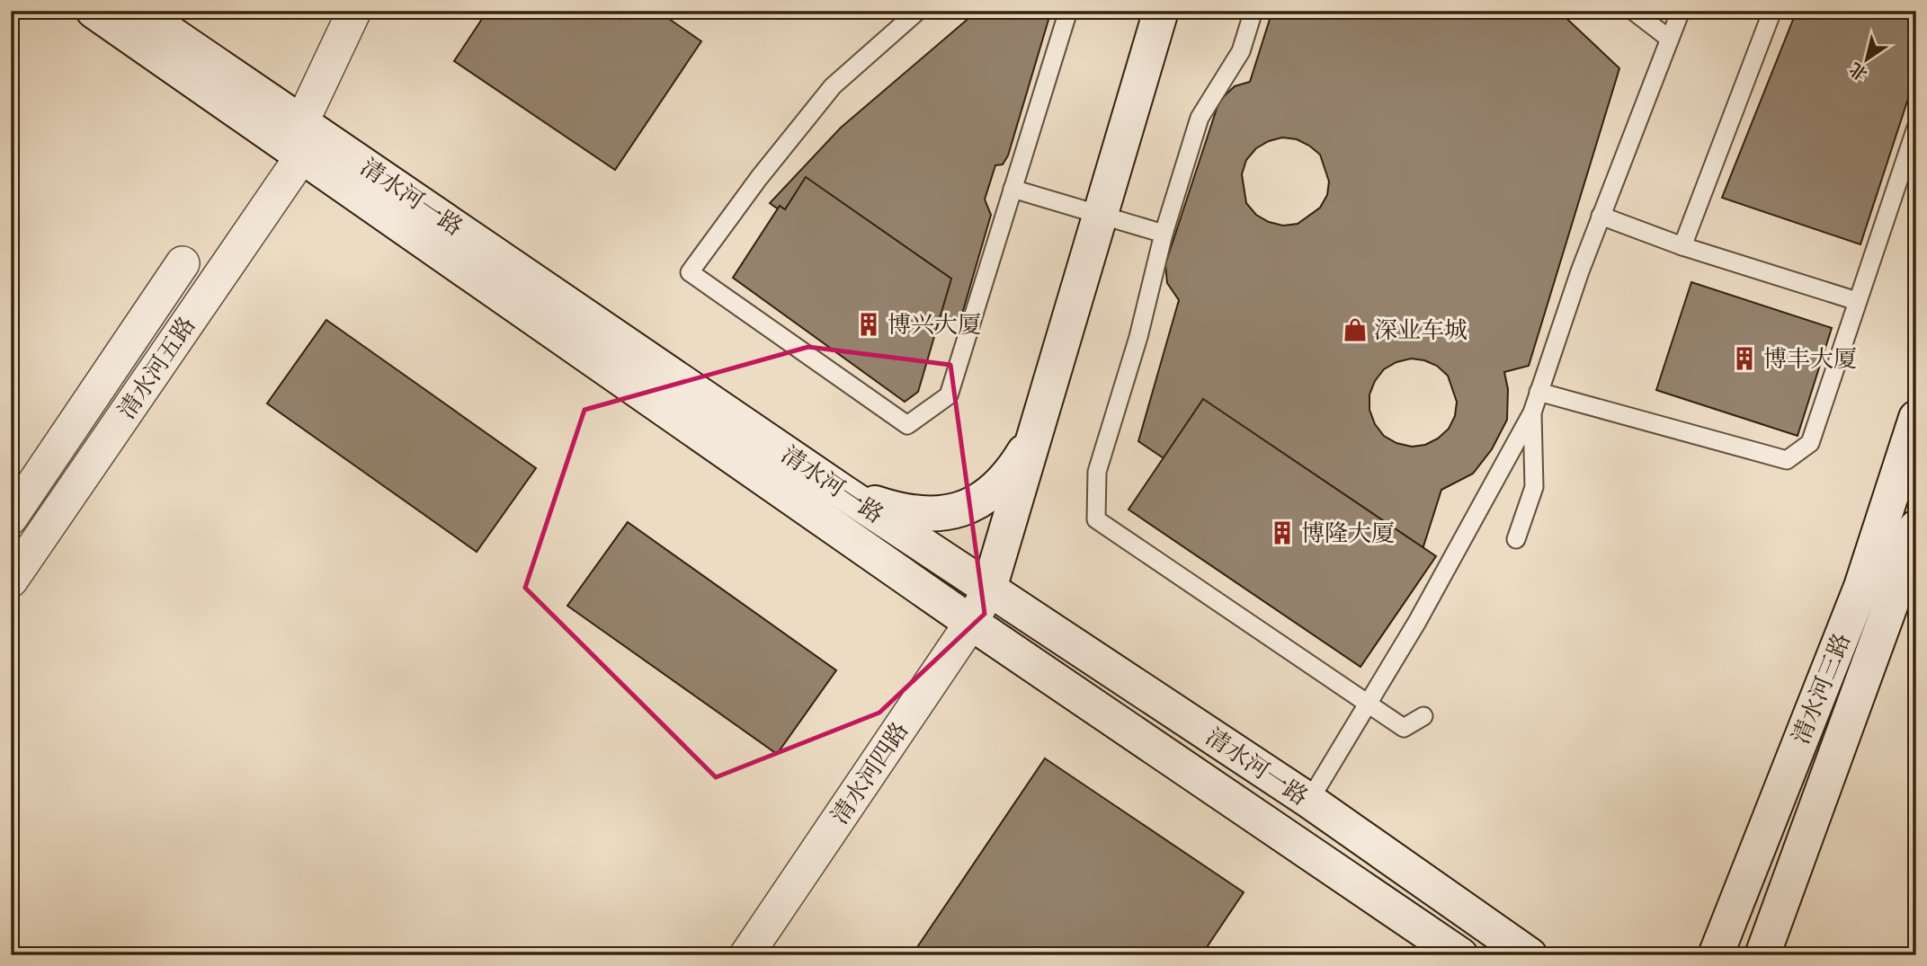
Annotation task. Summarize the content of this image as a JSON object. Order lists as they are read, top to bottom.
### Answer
{
  "streets": {
    "street": [
      "清水河一路",
      "清水河五路",
      "清水河三路",
      "清水河四路"
    ]
  },
  "crossings": [
    ["清水河一路", "清水河五路"],
    ["清水河一路", "清水河四路"]
  ],
  "places": {
    "building": ["博兴大厦", "博丰大厦", "博隆大厦"],
    "shop": ["深业车城"]
  },
  "north": "bottom left"
}
